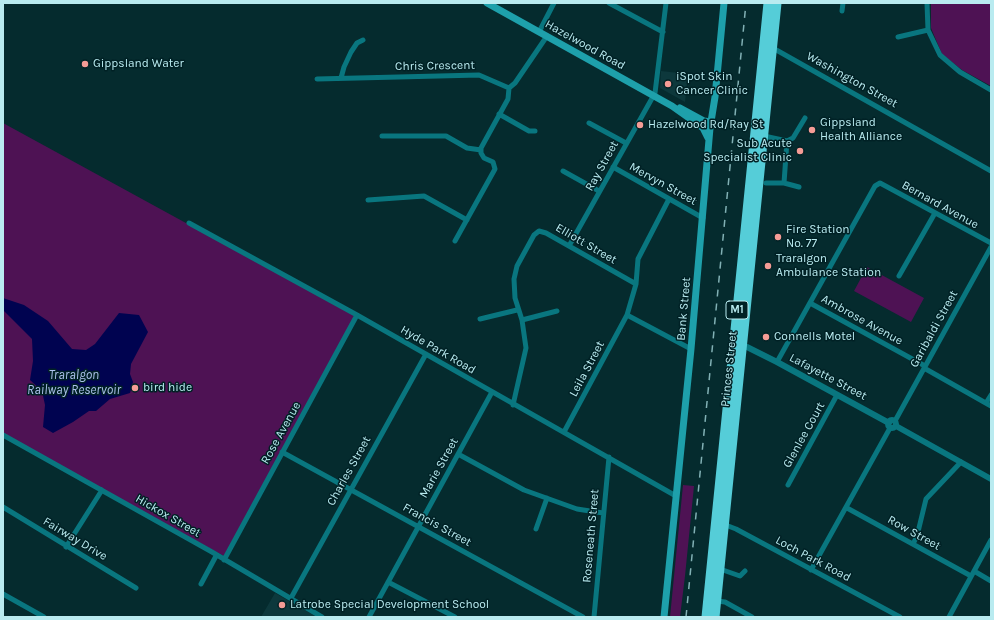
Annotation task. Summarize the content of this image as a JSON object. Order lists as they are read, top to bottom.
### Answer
{
  "streets": {
    "highway": ["M1", "Princes Street"],
    "main road": ["Hazelwood Road", "Bank Street"],
    "street": [
      "Chris Crescent",
      "Washington Street",
      "Ray Street",
      "Mervyn Street",
      "Bernard Avenue",
      "Elliott Street",
      "Ambrose Avenue",
      "Garibaldi Street",
      "Hyde Park Road",
      "Leila Street",
      "Lafayette Street",
      "Rose Avenue",
      "Glenlee Court",
      "Marie Street",
      "Charles Street",
      "Hickox Street",
      "Francis Street",
      "Row Street",
      "Roseneath Street",
      "Fairway Drive",
      "Loch Park Road"
    ]
  },
  "crossings": [
    ["Hazelwood Road", "Ray Street"],
    ["Hazelwood Road", "Bank Street"],
    ["Washington Street", "Princes Street"],
    ["Ray Street", "Mervyn Street"],
    ["Ray Street", "Elliott Street"],
    ["Mervyn Street", "Bank Street"],
    ["Mervyn Street", "Leila Street"],
    ["Bernard Avenue", "Ambrose Avenue"],
    ["Elliott Street", "Hyde Park Road"],
    ["Elliott Street", "Leila Street"],
    ["Bank Street", "Hyde Park Road"],
    ["Ambrose Avenue", "Garibaldi Street"],
    ["Garibaldi Street", "Lafayette Street"],
    ["Garibaldi Street", "Row Street"],
    ["Garibaldi Street", "Loch Park Road"],
    ["Hyde Park Road", "Leila Street"],
    ["Hyde Park Road", "Rose Avenue"],
    ["Hyde Park Road", "Marie Street"],
    ["Hyde Park Road", "Charles Street"],
    ["Hyde Park Road", "Roseneath Street"],
    ["Princes Street", "Lafayette Street"],
    ["Princes Street", "Loch Park Road"],
    ["Lafayette Street", "Glenlee Court"],
    ["Rose Avenue", "Hickox Street"],
    ["Rose Avenue", "Francis Street"],
    ["Marie Street", "Francis Street"],
    ["Charles Street", "Hickox Street"],
    ["Charles Street", "Francis Street"]
  ],
  "water": ["Traralgon Railway Reservoir"],
  "places": [
    "Gippsland Water",
    "iSpot Skin Cancer Clinic",
    "Hazelwood Rd/Ray St",
    "Gippsland Health Alliance",
    "Sub Acute Specialist Clinic",
    "Fire Station No. 77",
    "Traralgon Ambulance Station",
    "Connells Motel",
    "bird hide",
    "Latrobe Special Development School"
  ]
}
